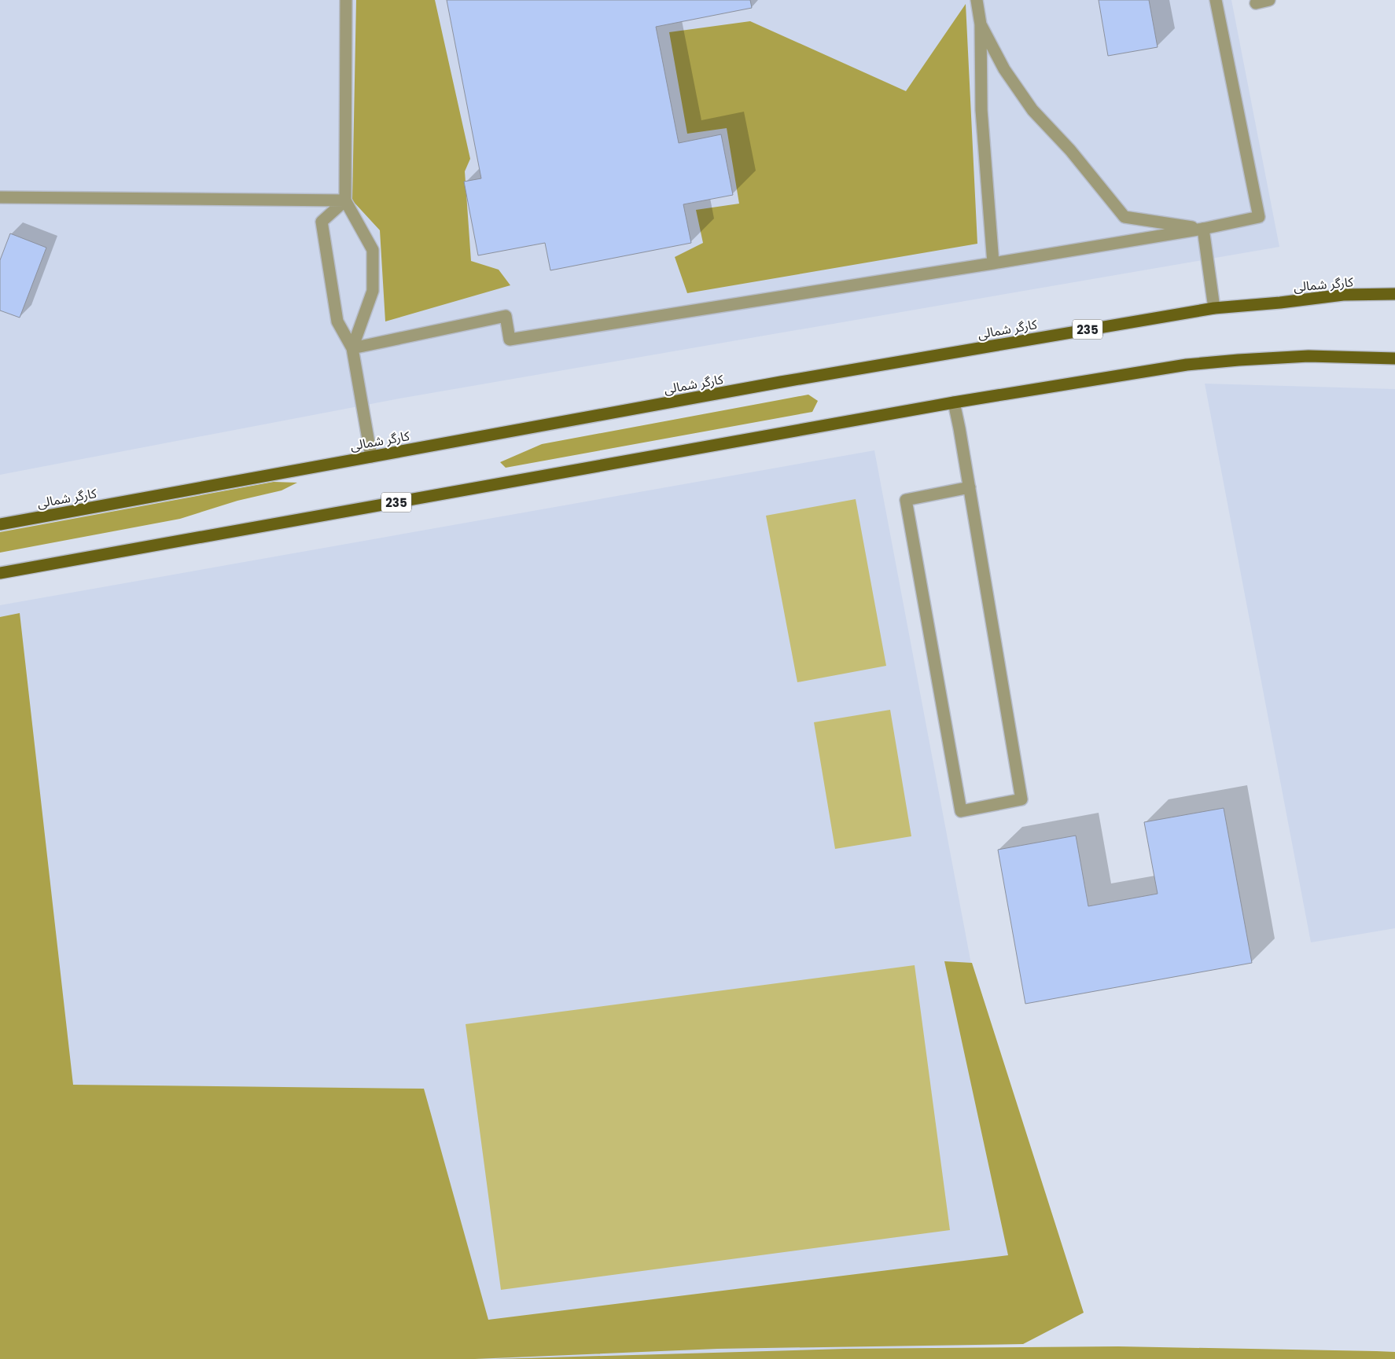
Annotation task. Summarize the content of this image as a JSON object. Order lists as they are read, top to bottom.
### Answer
{
  "streets": {
    "main road": ["کارگر شمالی", "235"]
  }
}
